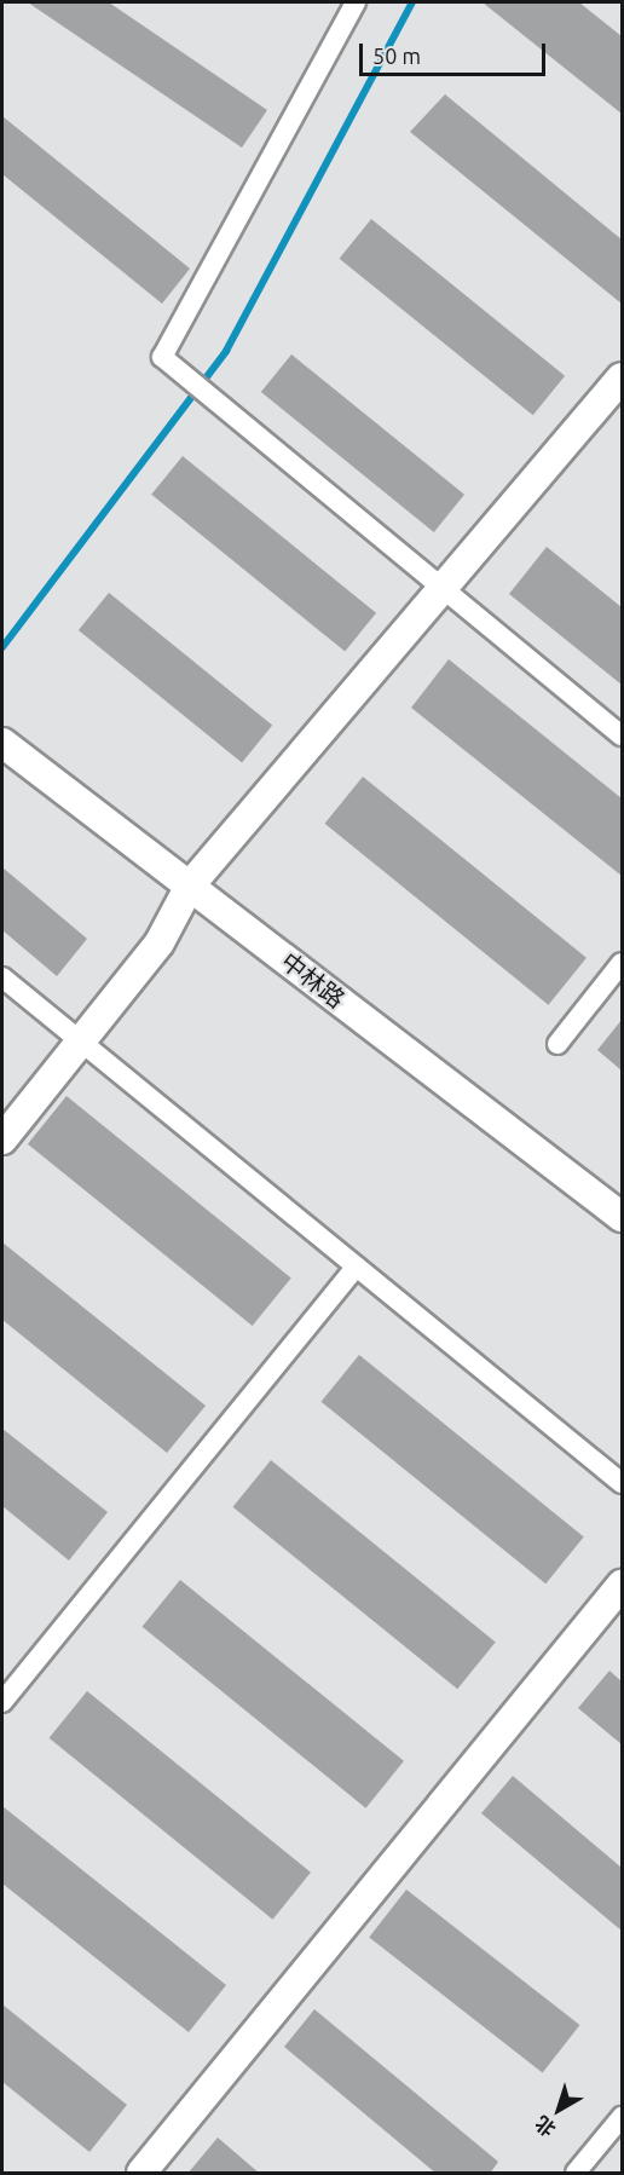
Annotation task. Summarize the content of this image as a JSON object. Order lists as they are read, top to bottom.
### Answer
{
  "streets": {
    "street": ["中林路"]
  },
  "scale_bar": "50 m",
  "north": "bottom left"
}
